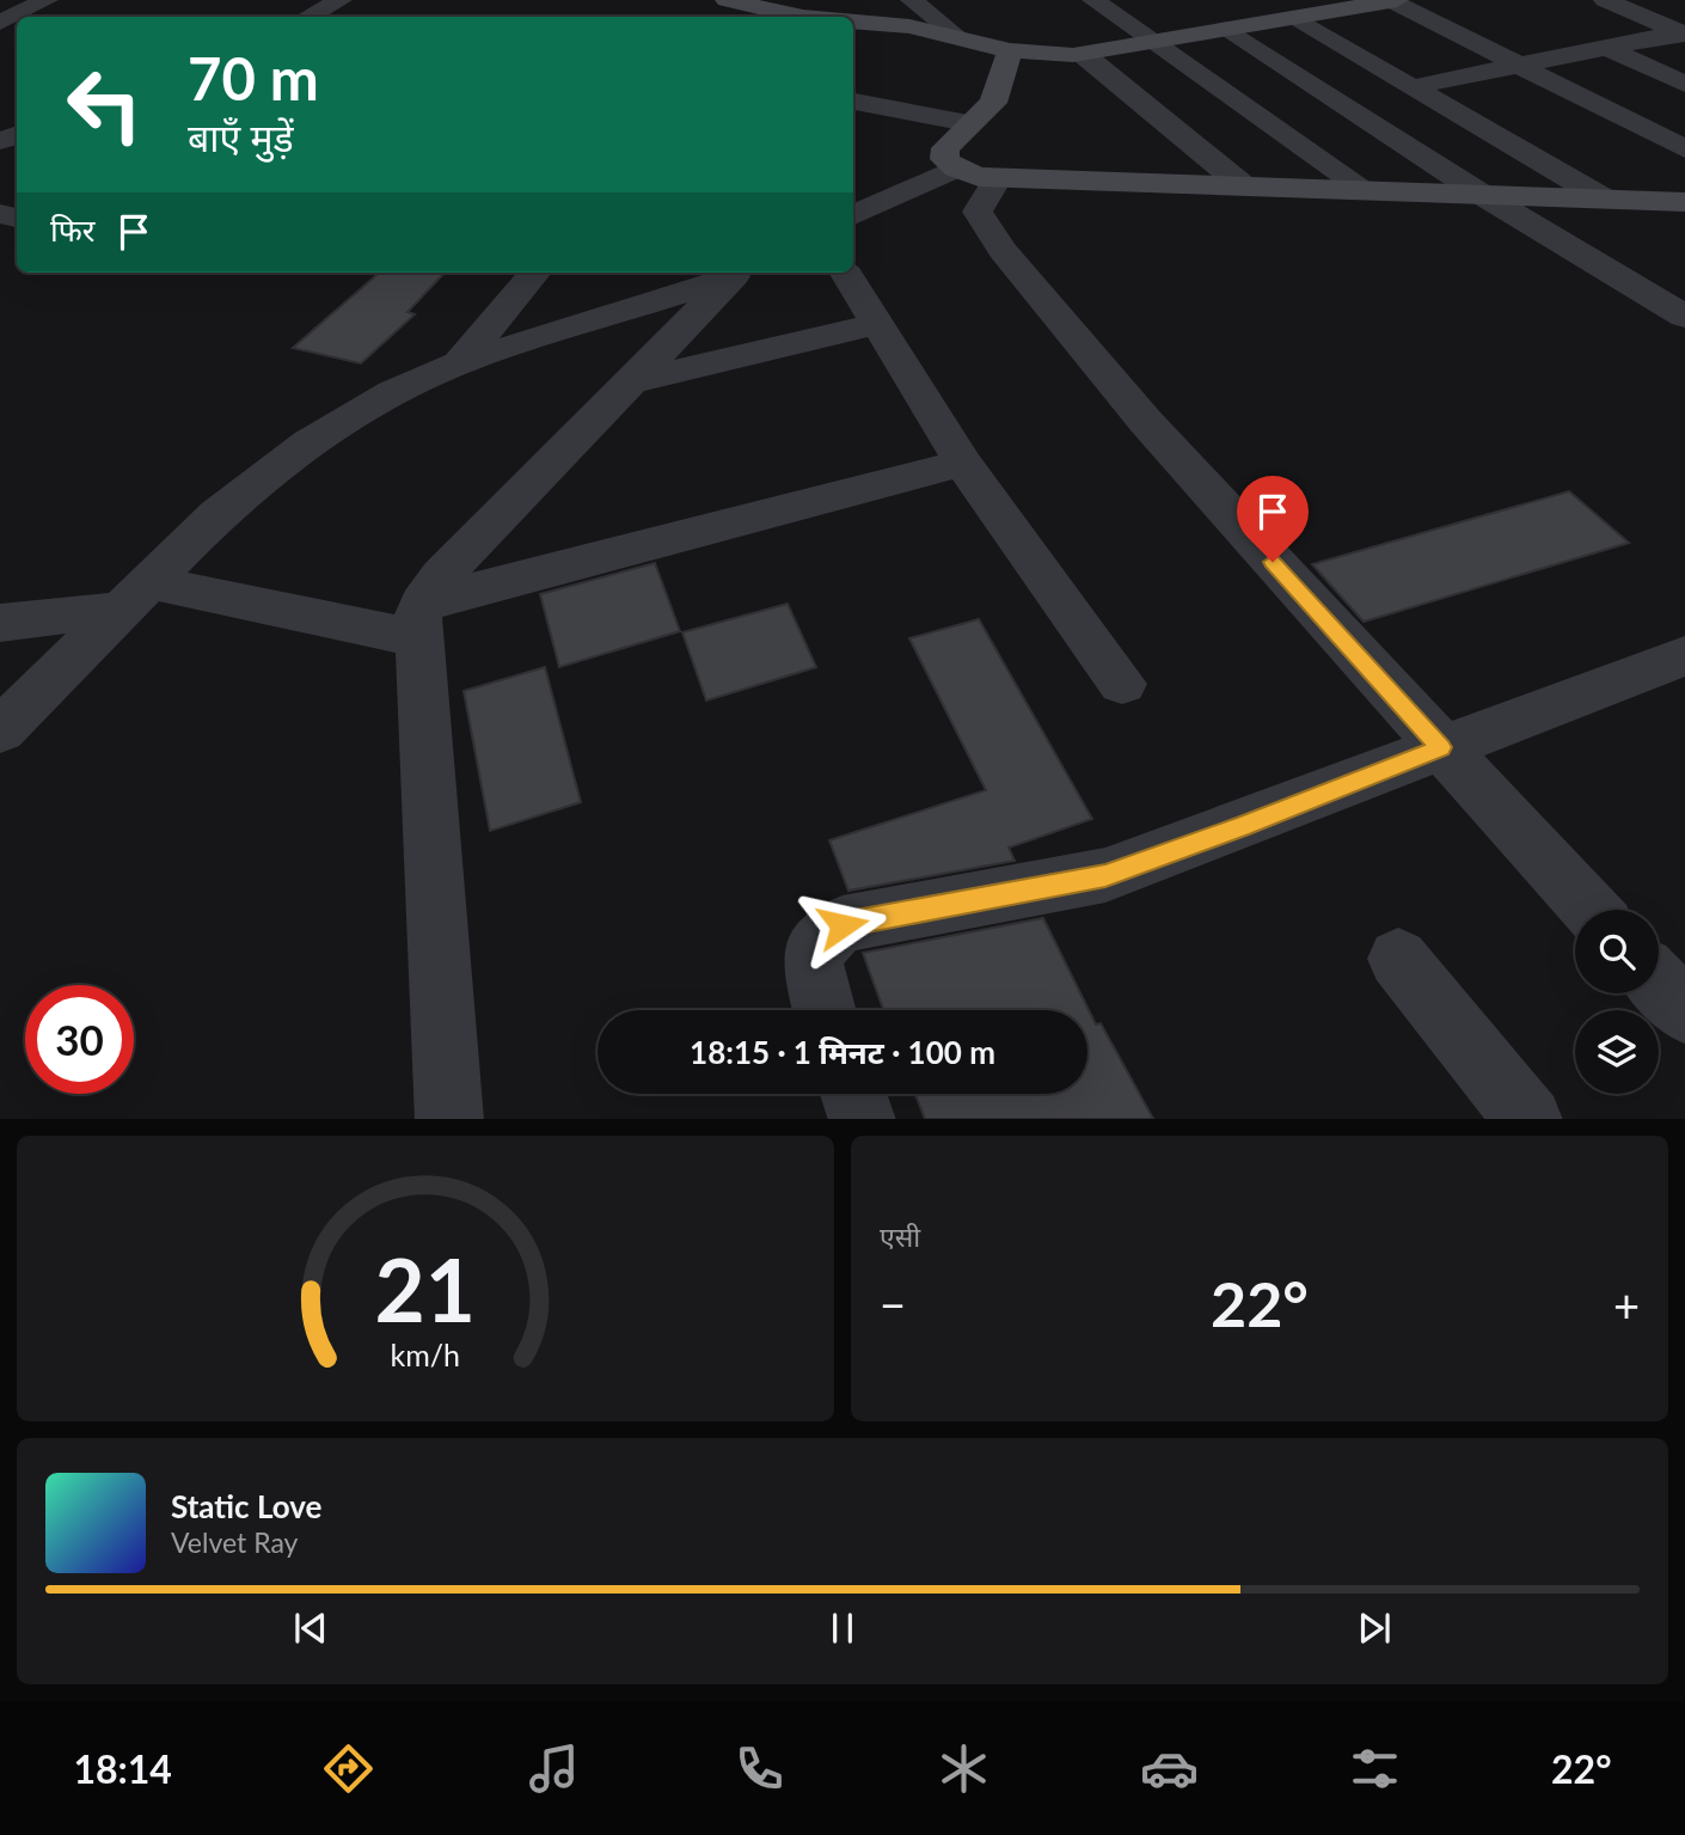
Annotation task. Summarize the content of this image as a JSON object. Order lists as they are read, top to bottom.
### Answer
{
  "page": {
    "turn": ["70 m", "बाएँ मुड़ें"],
    "then": "फिर",
    "limit": "30",
    "trip": "18:15 · 1 मिनट · 100 m",
    "tile": "एसी",
    "heat": ["−", "22°", "+"],
    "song": ["Static Love", "Velvet Ray"],
    "tabs": ["18:14", "22°"],
    "gauge": ["21", "km/h"]
  }
}
